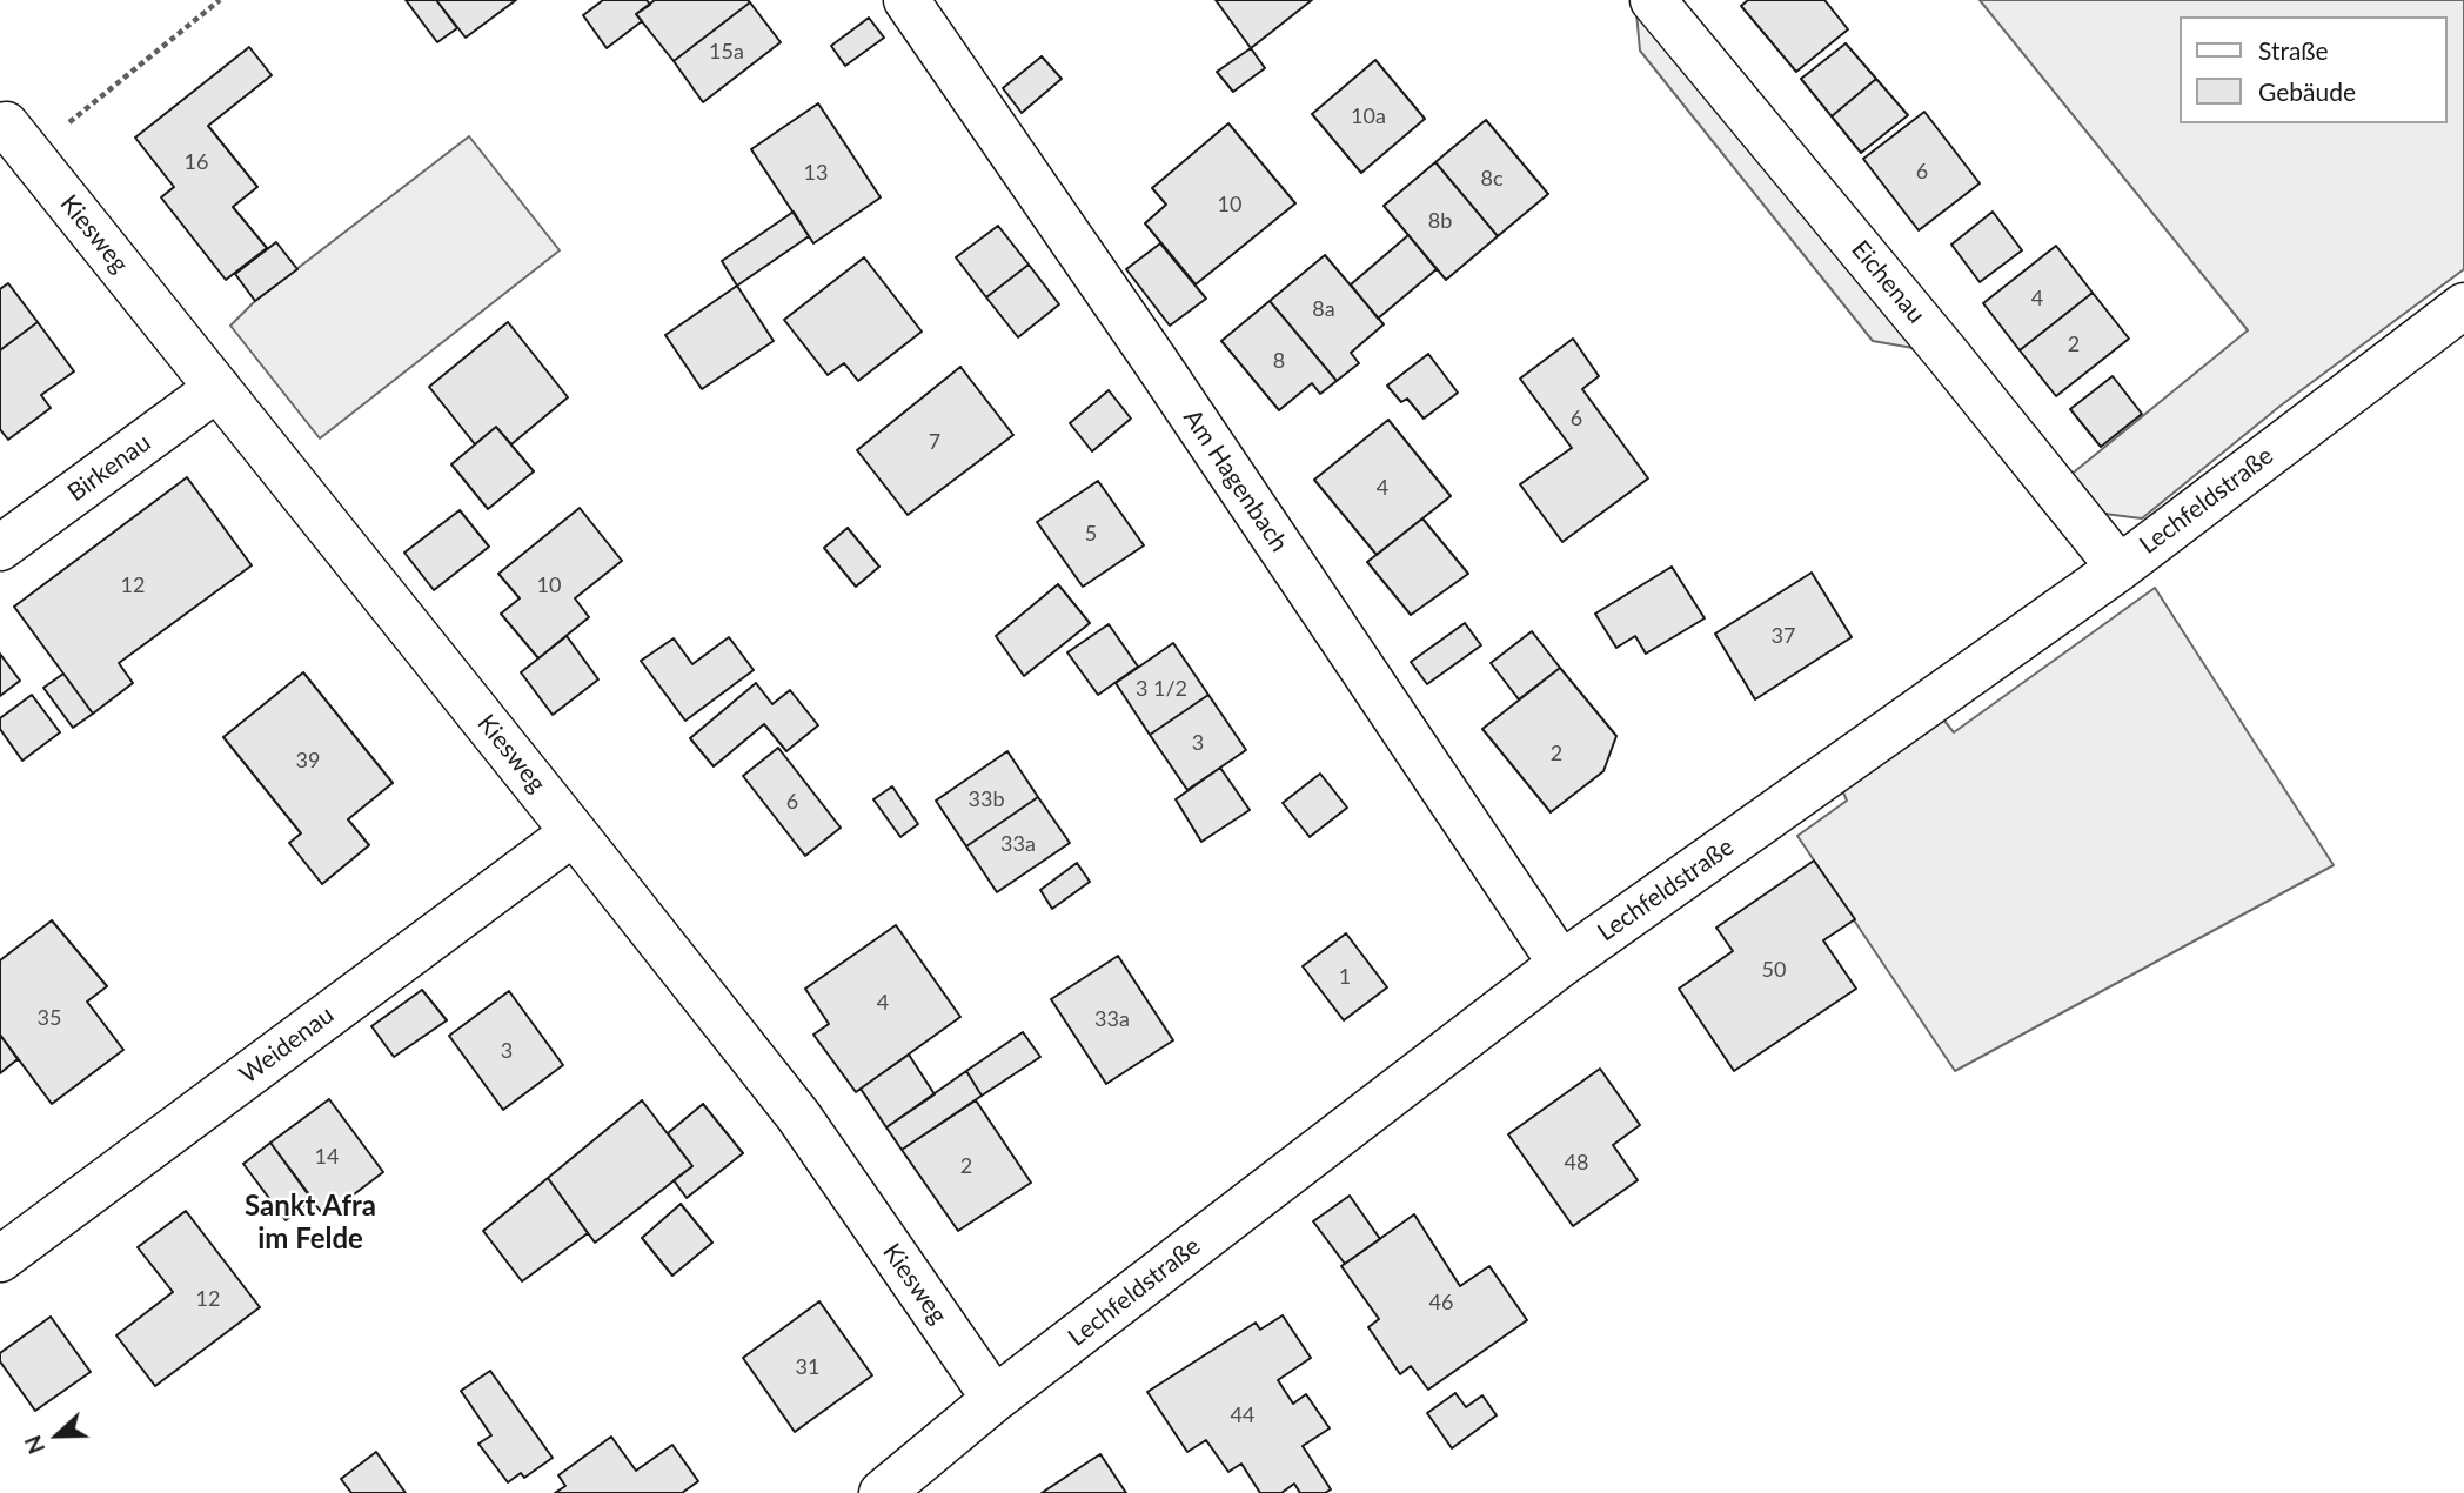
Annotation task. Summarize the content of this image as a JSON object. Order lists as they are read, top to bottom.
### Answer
{
  "streets": {
    "street": [
      "Kiesweg",
      "Eichenau",
      "Birkenau",
      "Am Hagenbach",
      "Lechfeldstraße",
      "Weidenau"
    ]
  },
  "crossings": [
    ["Kiesweg", "Birkenau"],
    ["Kiesweg", "Lechfeldstraße"],
    ["Kiesweg", "Weidenau"],
    ["Eichenau", "Lechfeldstraße"],
    ["Am Hagenbach", "Lechfeldstraße"]
  ],
  "districts": ["Sankt Afra im Felde"],
  "house_numbers": [
    "15a",
    "10a",
    "16",
    "6",
    "13",
    "8c",
    "10",
    "8b",
    "4",
    "8a",
    "2",
    "8",
    "6",
    "7",
    "4",
    "5",
    "12",
    "10",
    "37",
    "3 1/2",
    "3",
    "2",
    "39",
    "33b",
    "6",
    "33a",
    "50",
    "1",
    "4",
    "35",
    "33a",
    "3",
    "14",
    "48",
    "2",
    "12",
    "46",
    "31",
    "44"
  ],
  "legend": ["Straße", "Gebäude"],
  "north": "left"
}
